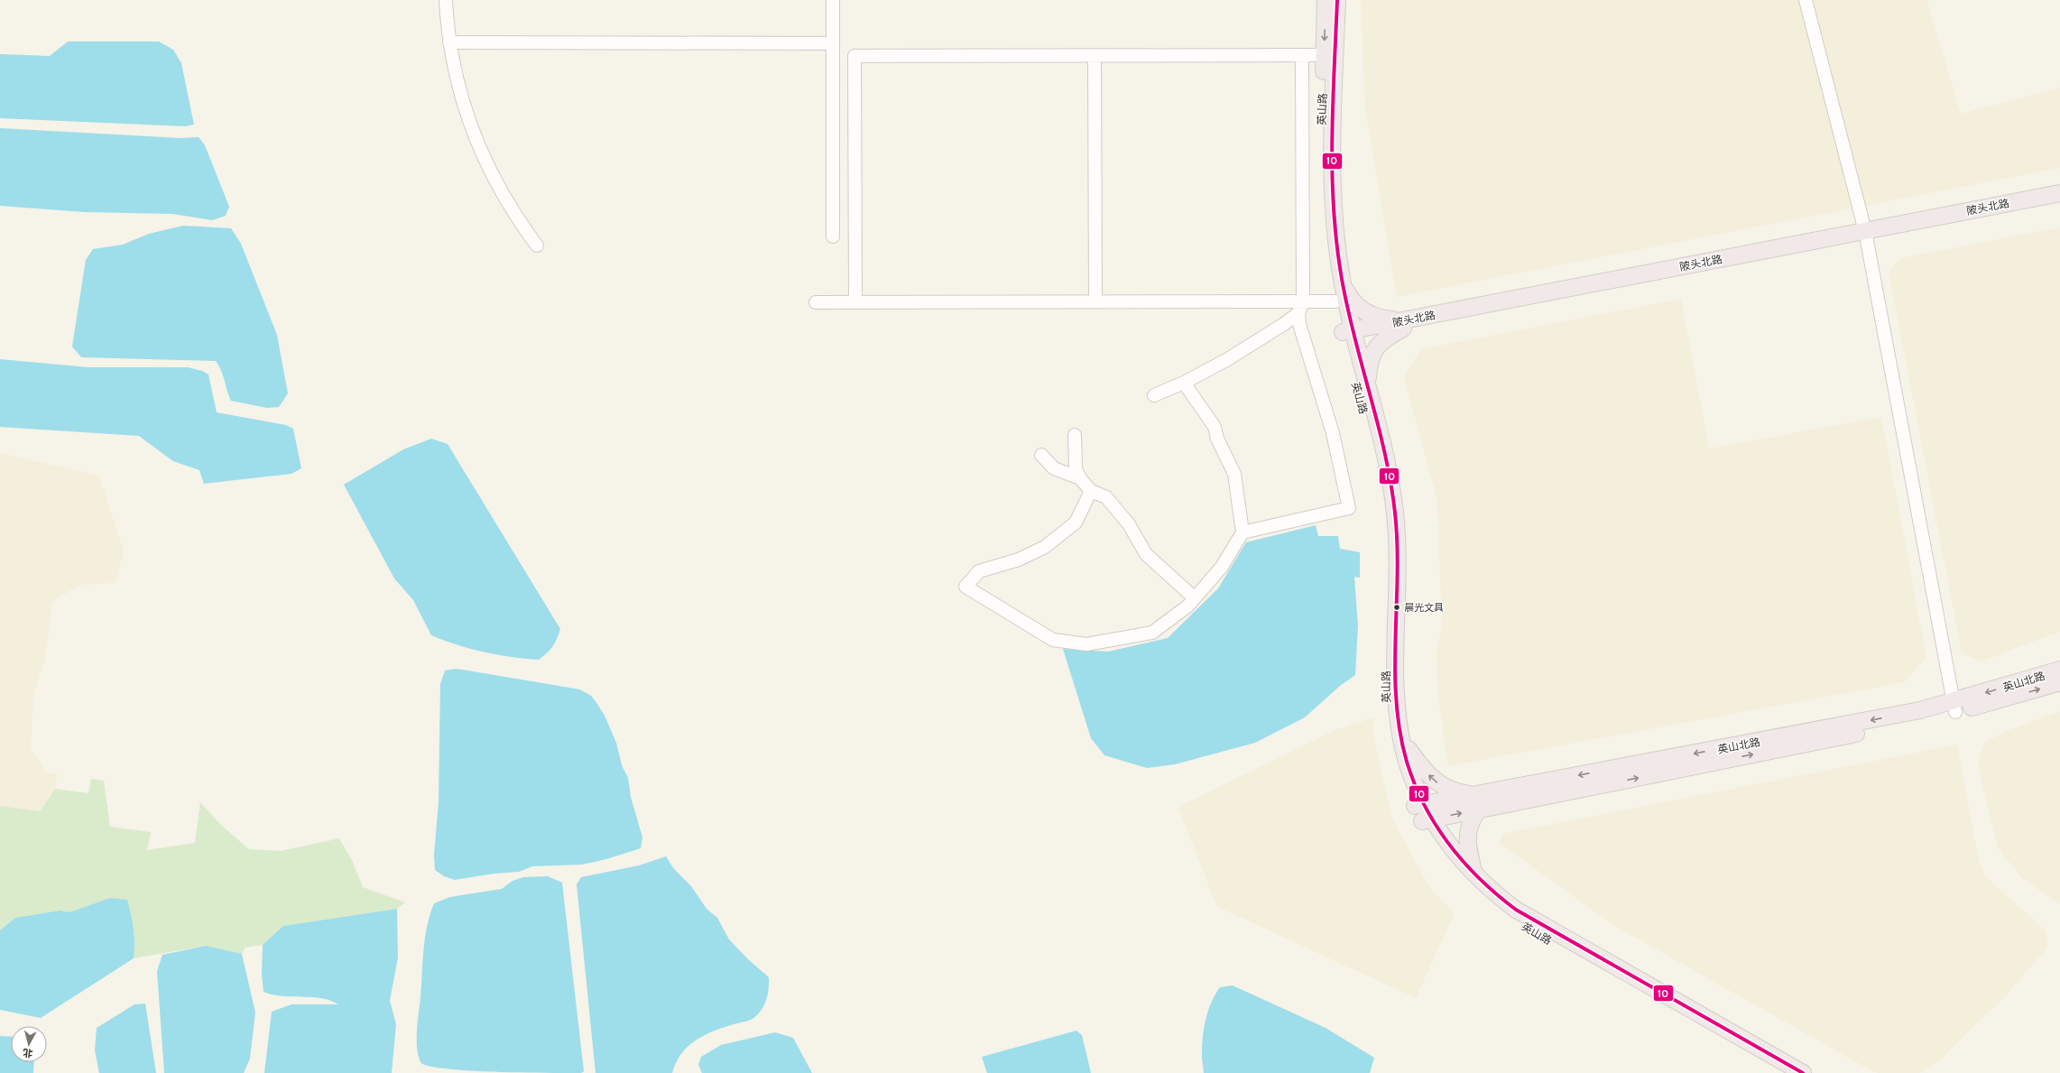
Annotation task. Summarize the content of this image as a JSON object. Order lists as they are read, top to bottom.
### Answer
{
  "streets": {
    "main road": ["英山路", "陂头北路", "英山北路"]
  },
  "crossings": [
    ["英山路", "陂头北路"],
    ["英山路", "英山北路"]
  ],
  "places": ["晨光文具"],
  "lines": ["transit line 10"],
  "north": "bottom"
}
